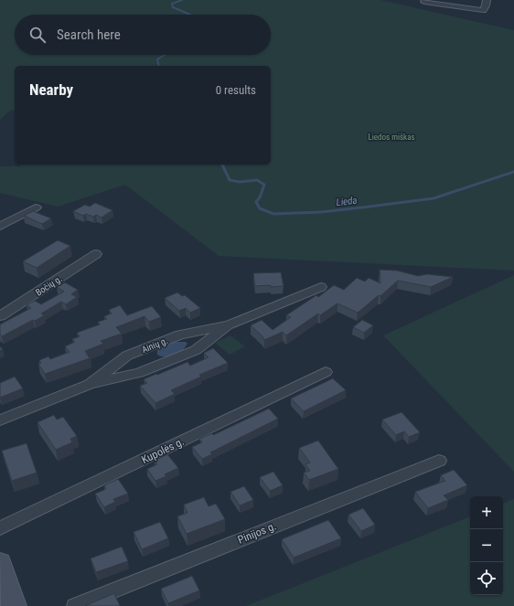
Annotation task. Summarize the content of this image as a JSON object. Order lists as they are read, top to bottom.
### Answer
{
  "streets": {
    "street": [
      "Bočių g.",
      "Ainių g.",
      "Kupolės g.",
      "Pinijos g."
    ]
  },
  "water": ["Lieda"],
  "parks": ["Liedos miškas"],
  "page": {
    "search": "Search here",
    "heading": ["Nearby", "0 results"],
    "map_buttons": ["+", "−"]
  }
}
